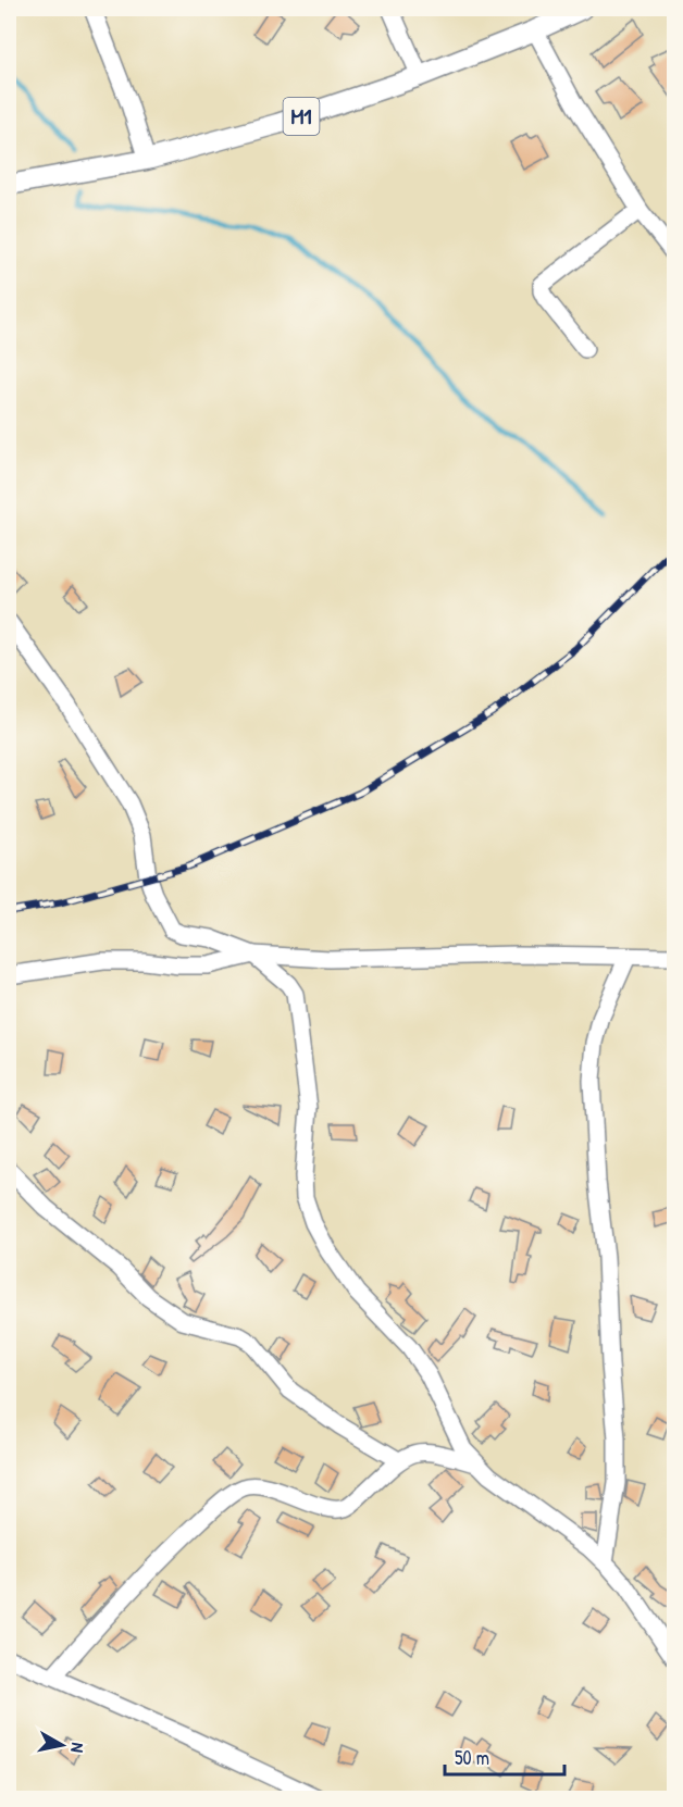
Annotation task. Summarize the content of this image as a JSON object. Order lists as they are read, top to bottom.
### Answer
{
  "streets": {
    "main road": ["M1"]
  },
  "scale_bar": "50 m",
  "north": "right"
}
